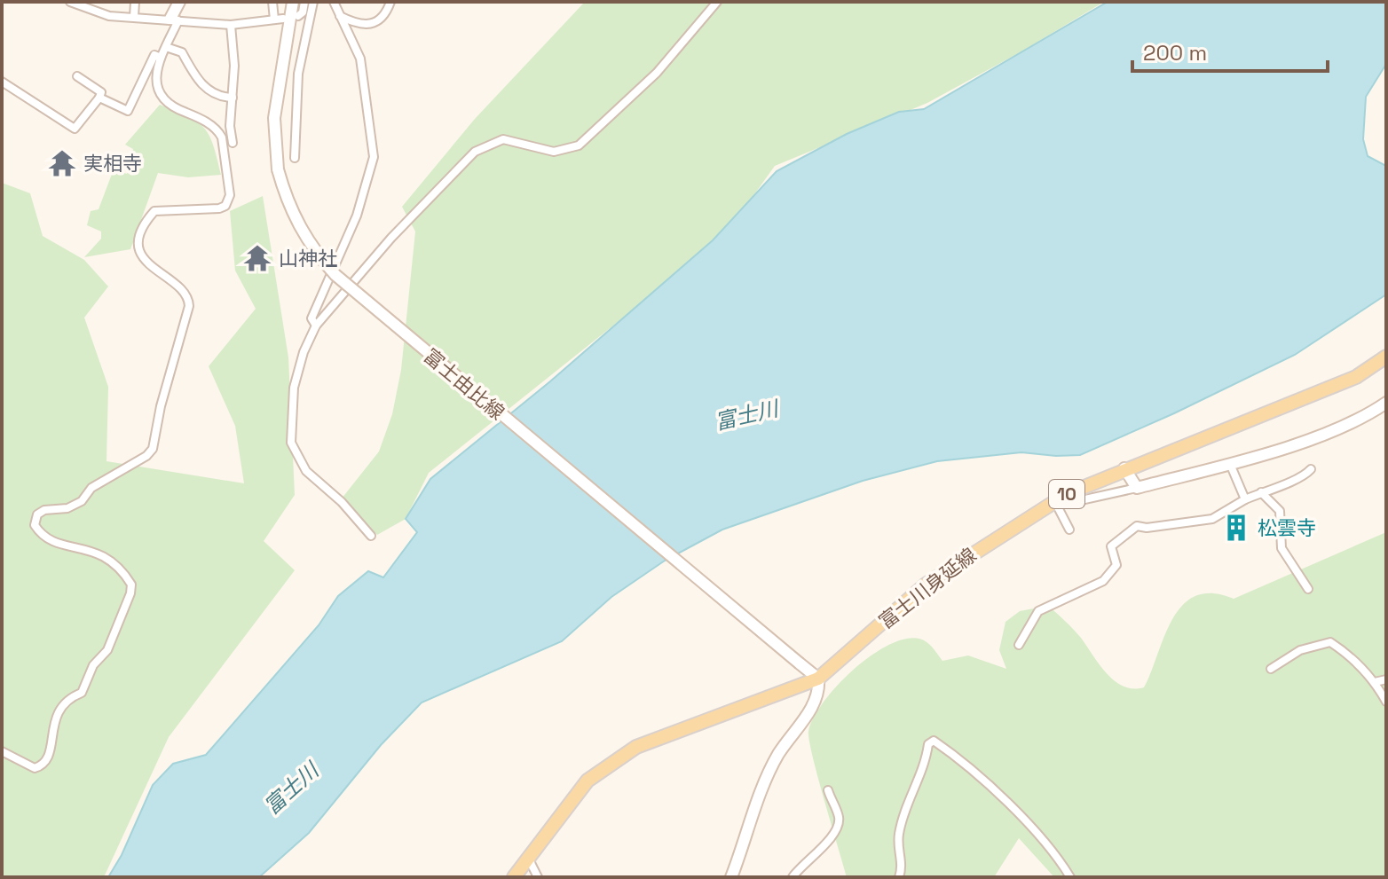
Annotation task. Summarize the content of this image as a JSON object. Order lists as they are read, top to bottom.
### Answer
{
  "streets": {
    "main road": ["富士由比線", "10", "富士川身延線"]
  },
  "crossings": [
    ["富士由比線", "富士川身延線"]
  ],
  "water": ["富士川"],
  "places": {
    "temple": ["実相寺", "山神社"],
    "building": ["松雲寺"]
  },
  "scale_bar": "200 m"
}
